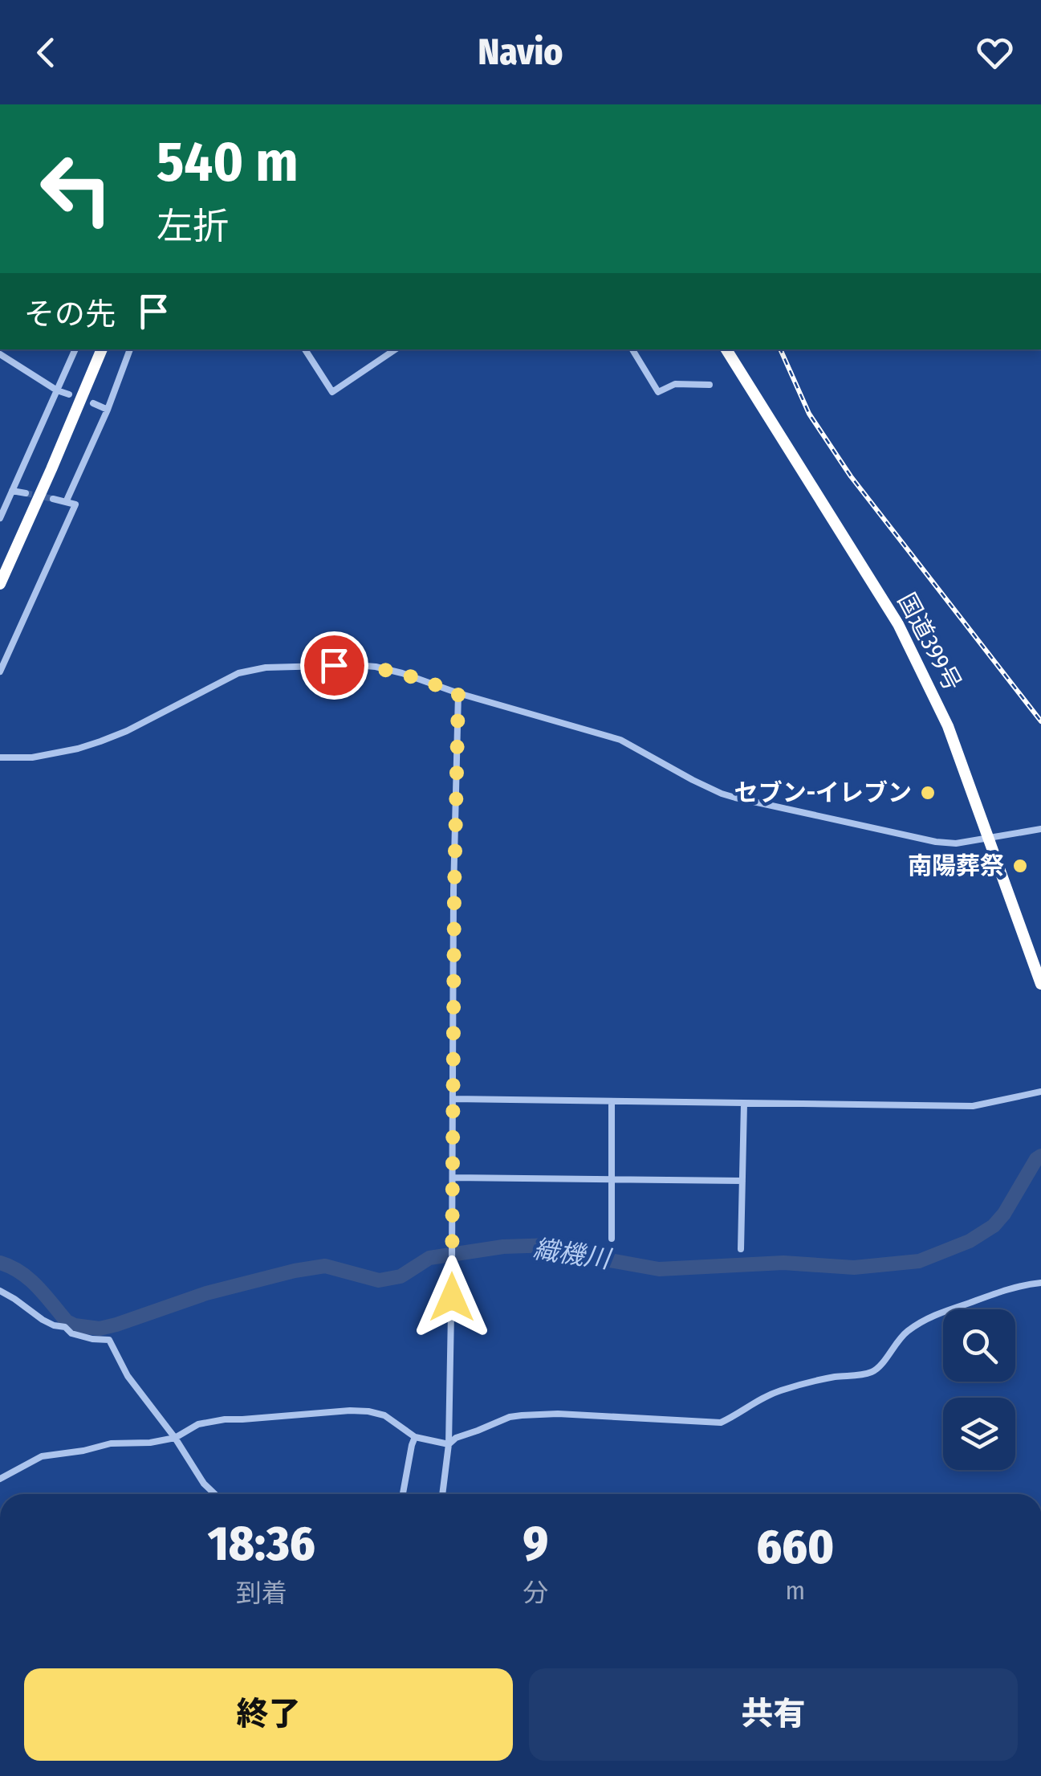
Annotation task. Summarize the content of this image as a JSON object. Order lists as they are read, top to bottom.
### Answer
{
  "streets": {
    "highway": ["国道399号"]
  },
  "water": ["織機川"],
  "places": ["セブン-イレブン", "南陽葬祭"],
  "page": {
    "header": "Navio",
    "turn": ["540 m", "左折"],
    "then": "その先",
    "eta": [
      "18:36",
      "到着",
      "9",
      "分",
      "660",
      "m"
    ],
    "buttons": ["終了", "共有"]
  }
}
